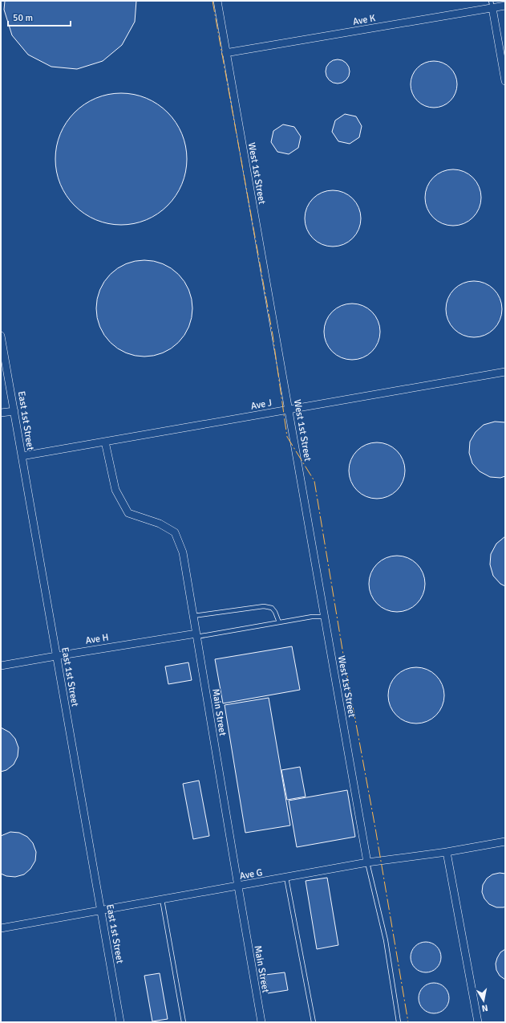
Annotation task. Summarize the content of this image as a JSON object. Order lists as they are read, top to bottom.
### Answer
{
  "streets": {
    "street": [
      "Ave K",
      "West 1st Street",
      "Ave J",
      "East 1st Street",
      "Ave H",
      "Main Street",
      "Ave G"
    ]
  },
  "crossings": [
    ["Ave K", "West 1st Street"],
    ["West 1st Street", "Ave J"],
    ["West 1st Street", "Ave G"],
    ["Ave J", "East 1st Street"],
    ["Ave J", "Main Street"],
    ["East 1st Street", "Ave H"],
    ["East 1st Street", "Ave G"],
    ["Ave H", "Main Street"],
    ["Main Street", "Ave G"]
  ],
  "scale_bar": "50 m",
  "north": "bottom"
}
